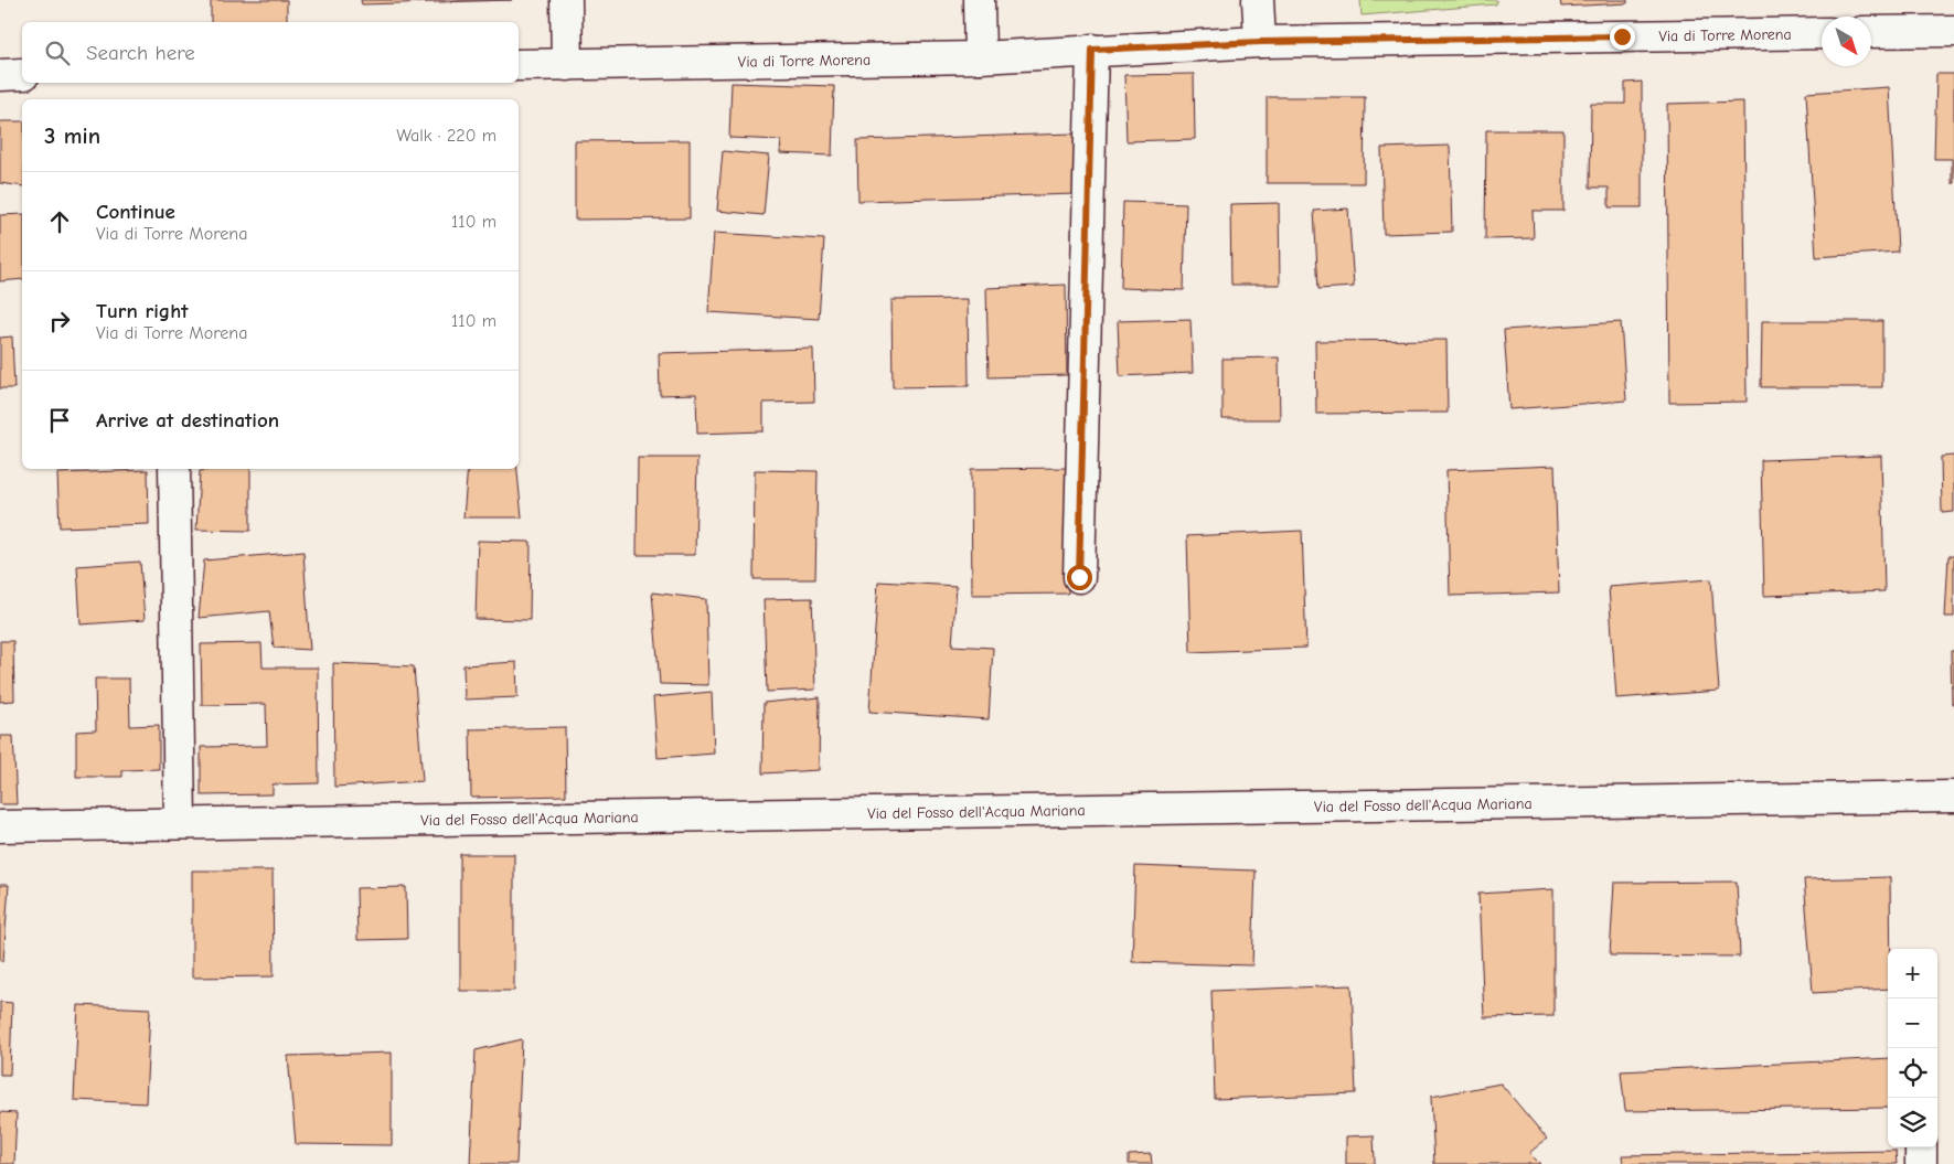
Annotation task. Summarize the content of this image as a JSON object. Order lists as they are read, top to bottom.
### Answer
{
  "streets": {
    "street": ["Via di Torre Morena", "Via del Fosso dell'Acqua Mariana"]
  },
  "north": "bottom right",
  "page": {
    "search": "Search here",
    "heading": ["3 min", "Walk · 220 m"],
    "list": [
      ["Continue", "Via di Torre Morena", "110 m"],
      ["Turn right", "Via di Torre Morena", "110 m"],
      "Arrive at destination"
    ],
    "map_buttons": ["+", "−"]
  }
}
